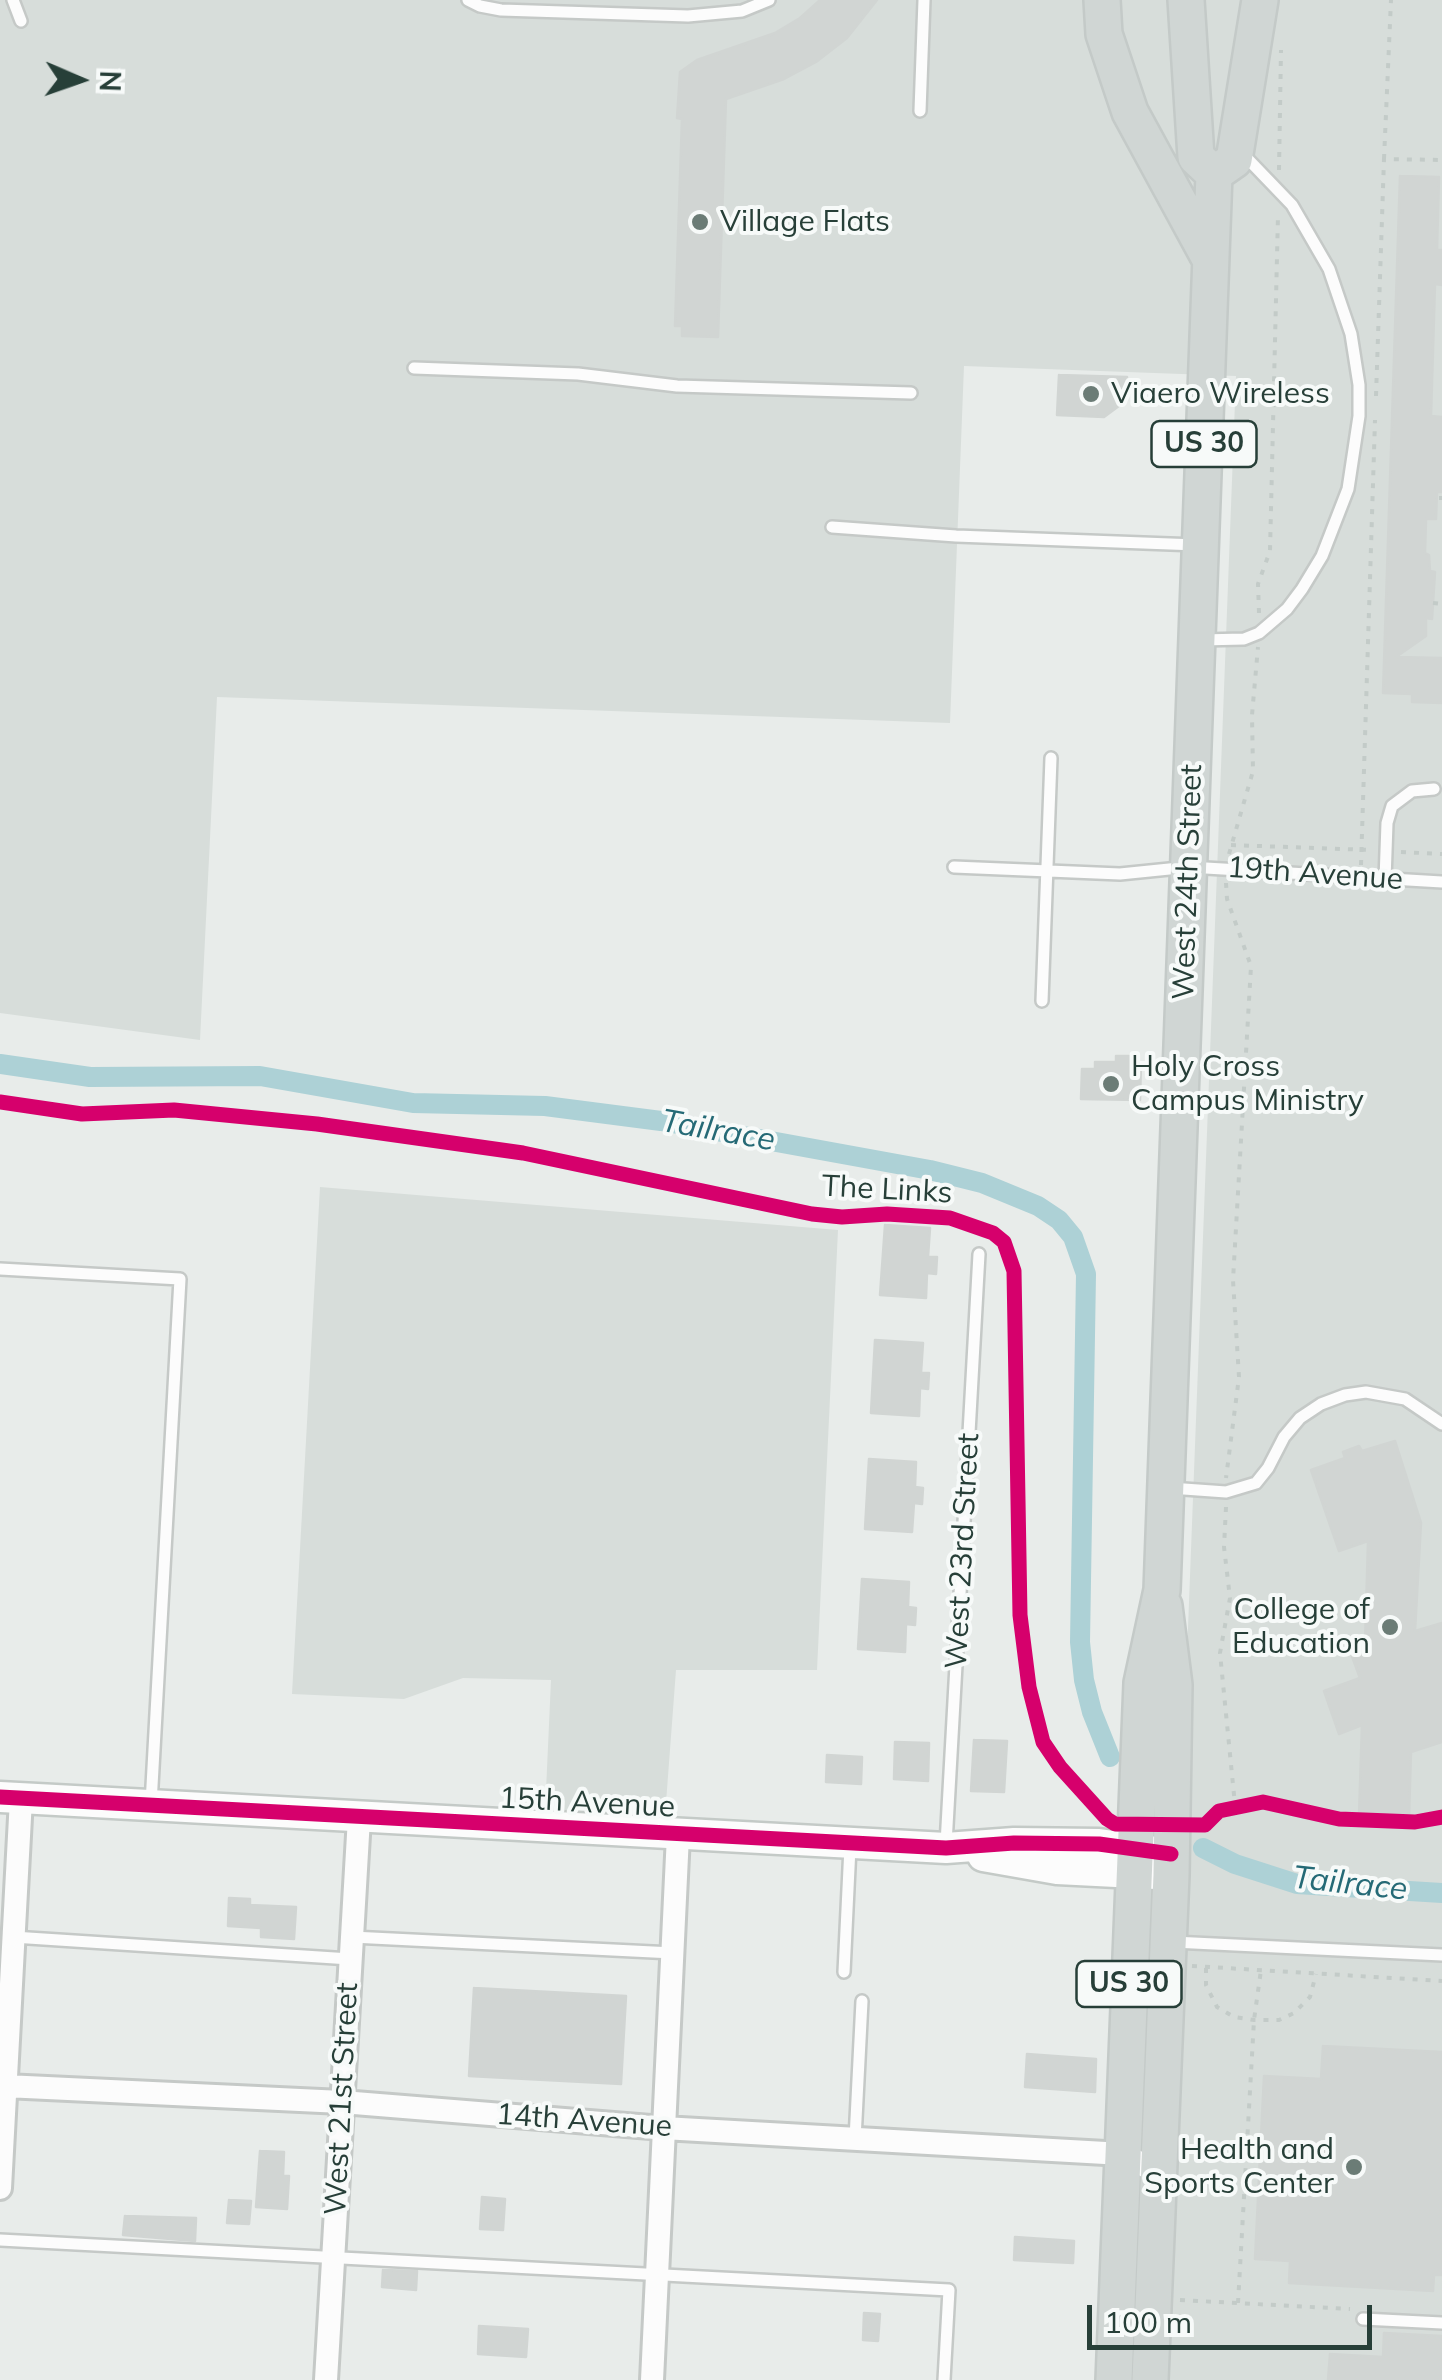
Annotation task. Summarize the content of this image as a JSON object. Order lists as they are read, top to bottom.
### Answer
{
  "streets": {
    "main road": ["US 30", "West 24th Street"],
    "street": ["15th Avenue", "West 21st Street", "14th Avenue"],
    "lane": ["19th Avenue", "West 23rd Street"],
    "cycle path": ["The Links"]
  },
  "crossings": [
    ["19th Avenue", "West 24th Street"],
    ["West 24th Street", "15th Avenue"],
    ["West 24th Street", "14th Avenue"],
    ["West 23rd Street", "15th Avenue"],
    ["15th Avenue", "West 21st Street"],
    ["West 21st Street", "14th Avenue"]
  ],
  "water": ["Tailrace"],
  "places": [
    "Village Flats",
    "Viaero Wireless",
    "Holy Cross Campus Ministry",
    "College of Education",
    "Health and Sports Center"
  ],
  "scale_bar": "100 m",
  "north": "right"
}
